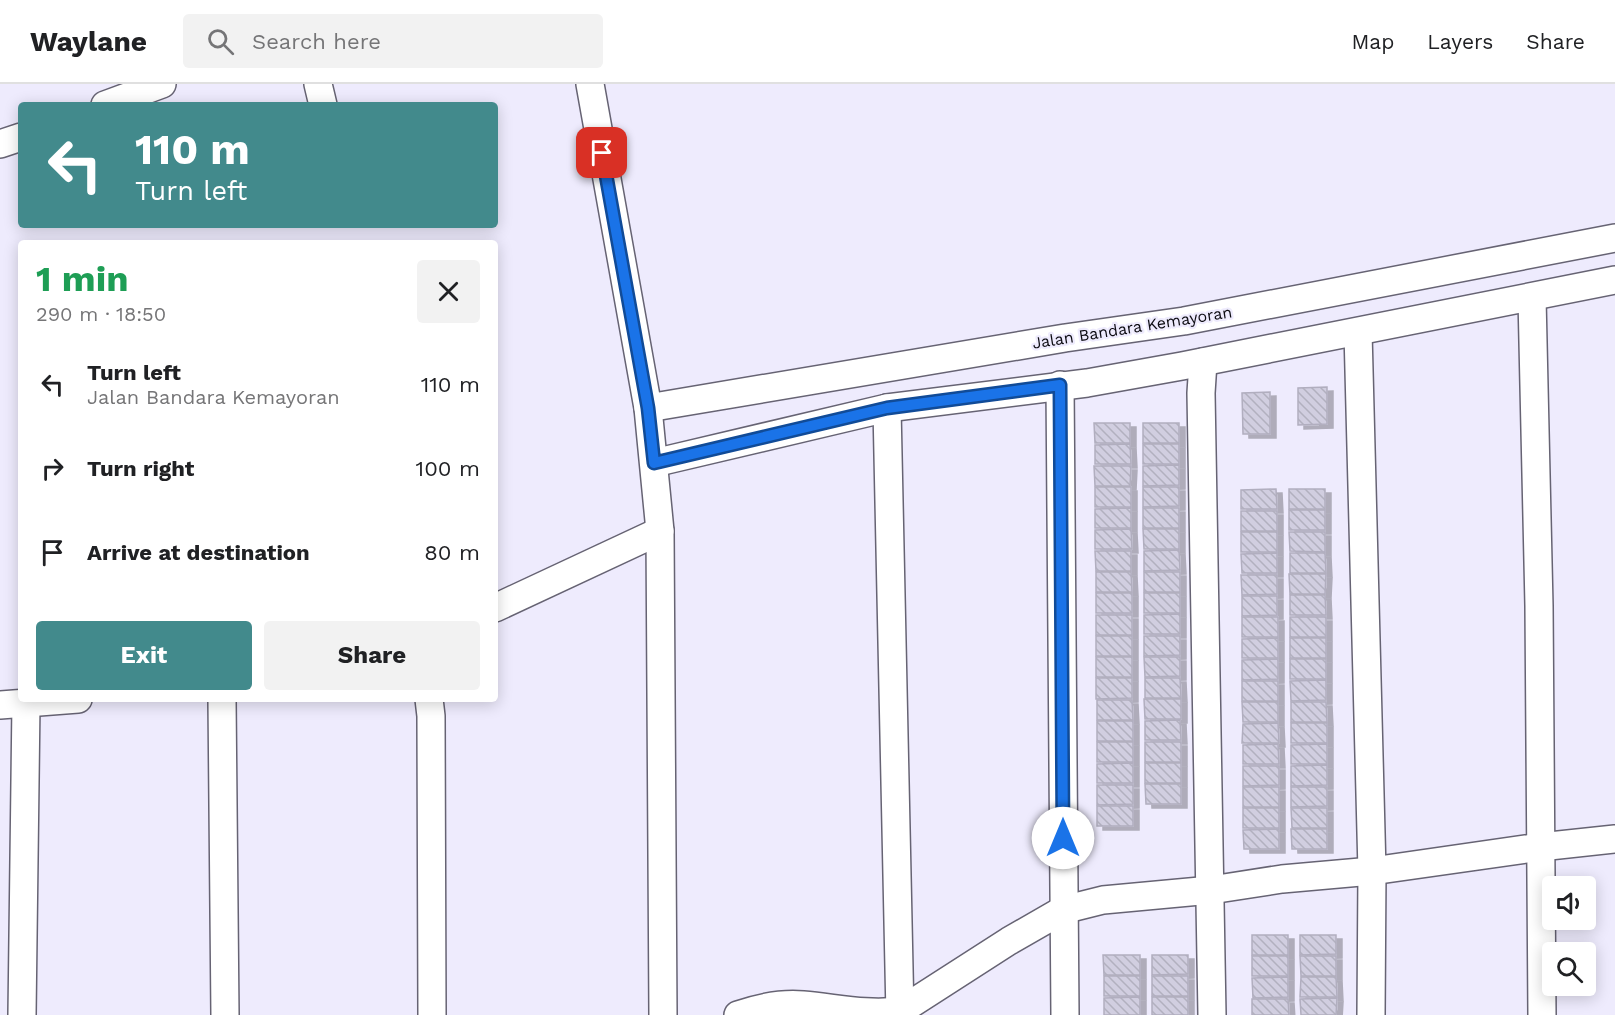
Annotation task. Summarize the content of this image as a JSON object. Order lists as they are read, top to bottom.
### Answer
{
  "streets": {
    "street": ["Jalan Bandara Kemayoran"]
  },
  "page": {
    "header": "Waylane",
    "search": "Search here",
    "nav": ["Map", "Layers", "Share"],
    "turn": ["110 m", "Turn left"],
    "heading": ["1 min", "290 m · 18:50"],
    "list": [
      {
        "name": "Turn left",
        "note": "Jalan Bandara Kemayoran",
        "value": "110 m"
      },
      {
        "name": "Turn right",
        "value": "100 m"
      },
      {
        "name": "Arrive at destination",
        "value": "80 m"
      }
    ],
    "buttons": ["Exit", "Share"]
  }
}
